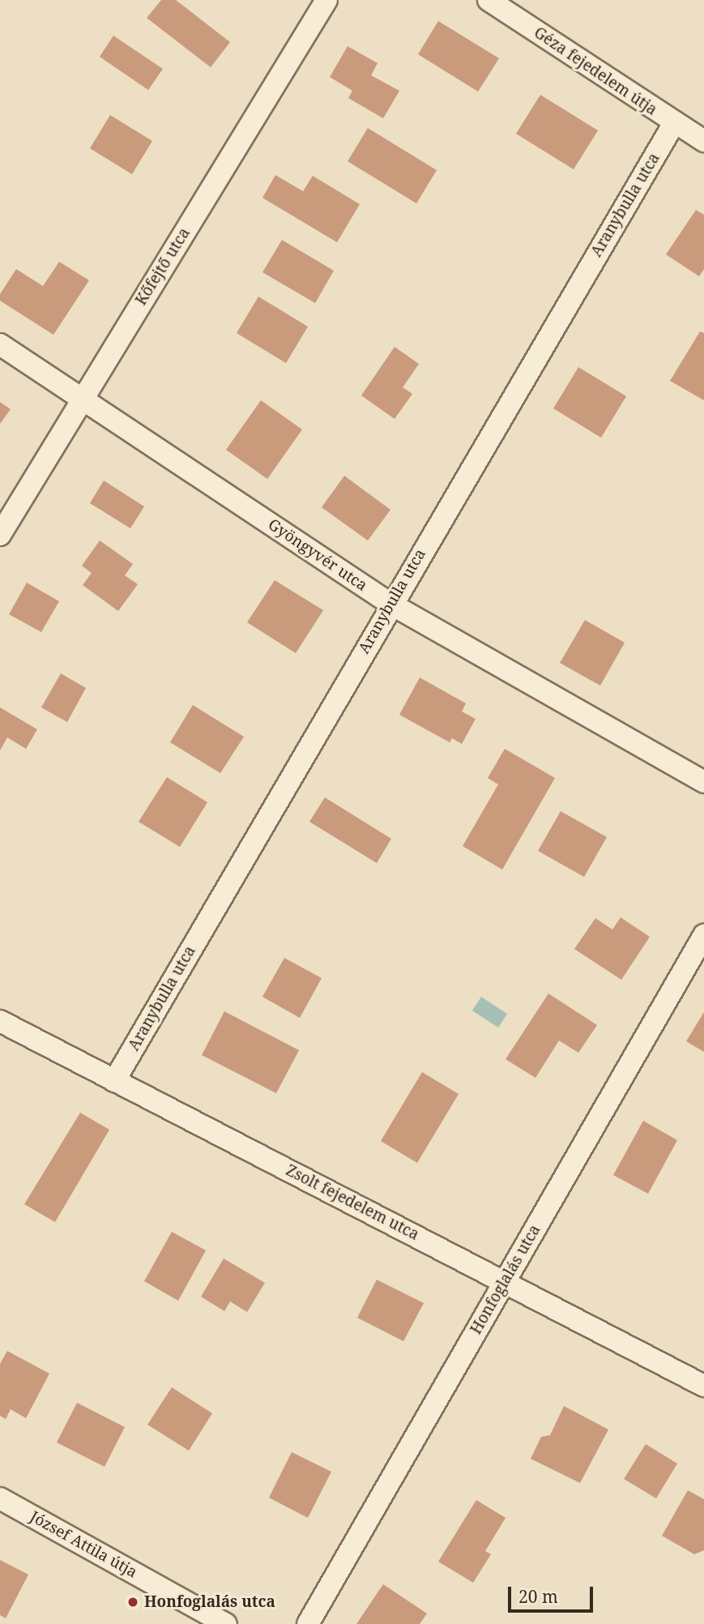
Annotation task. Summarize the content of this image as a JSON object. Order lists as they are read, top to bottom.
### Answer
{
  "streets": {
    "street": [
      "Géza fejedelem útja",
      "Aranybulla utca",
      "Kőfejtő utca",
      "Gyöngyvér utca",
      "Zsolt fejedelem utca",
      "Honfoglalás utca",
      "József Attila útja"
    ]
  },
  "crossings": [
    ["Géza fejedelem útja", "Aranybulla utca"],
    ["Aranybulla utca", "Gyöngyvér utca"],
    ["Aranybulla utca", "Zsolt fejedelem utca"],
    ["Kőfejtő utca", "Gyöngyvér utca"],
    ["Zsolt fejedelem utca", "Honfoglalás utca"]
  ],
  "places": ["Honfoglalás utca"],
  "scale_bar": "20 m"
}
